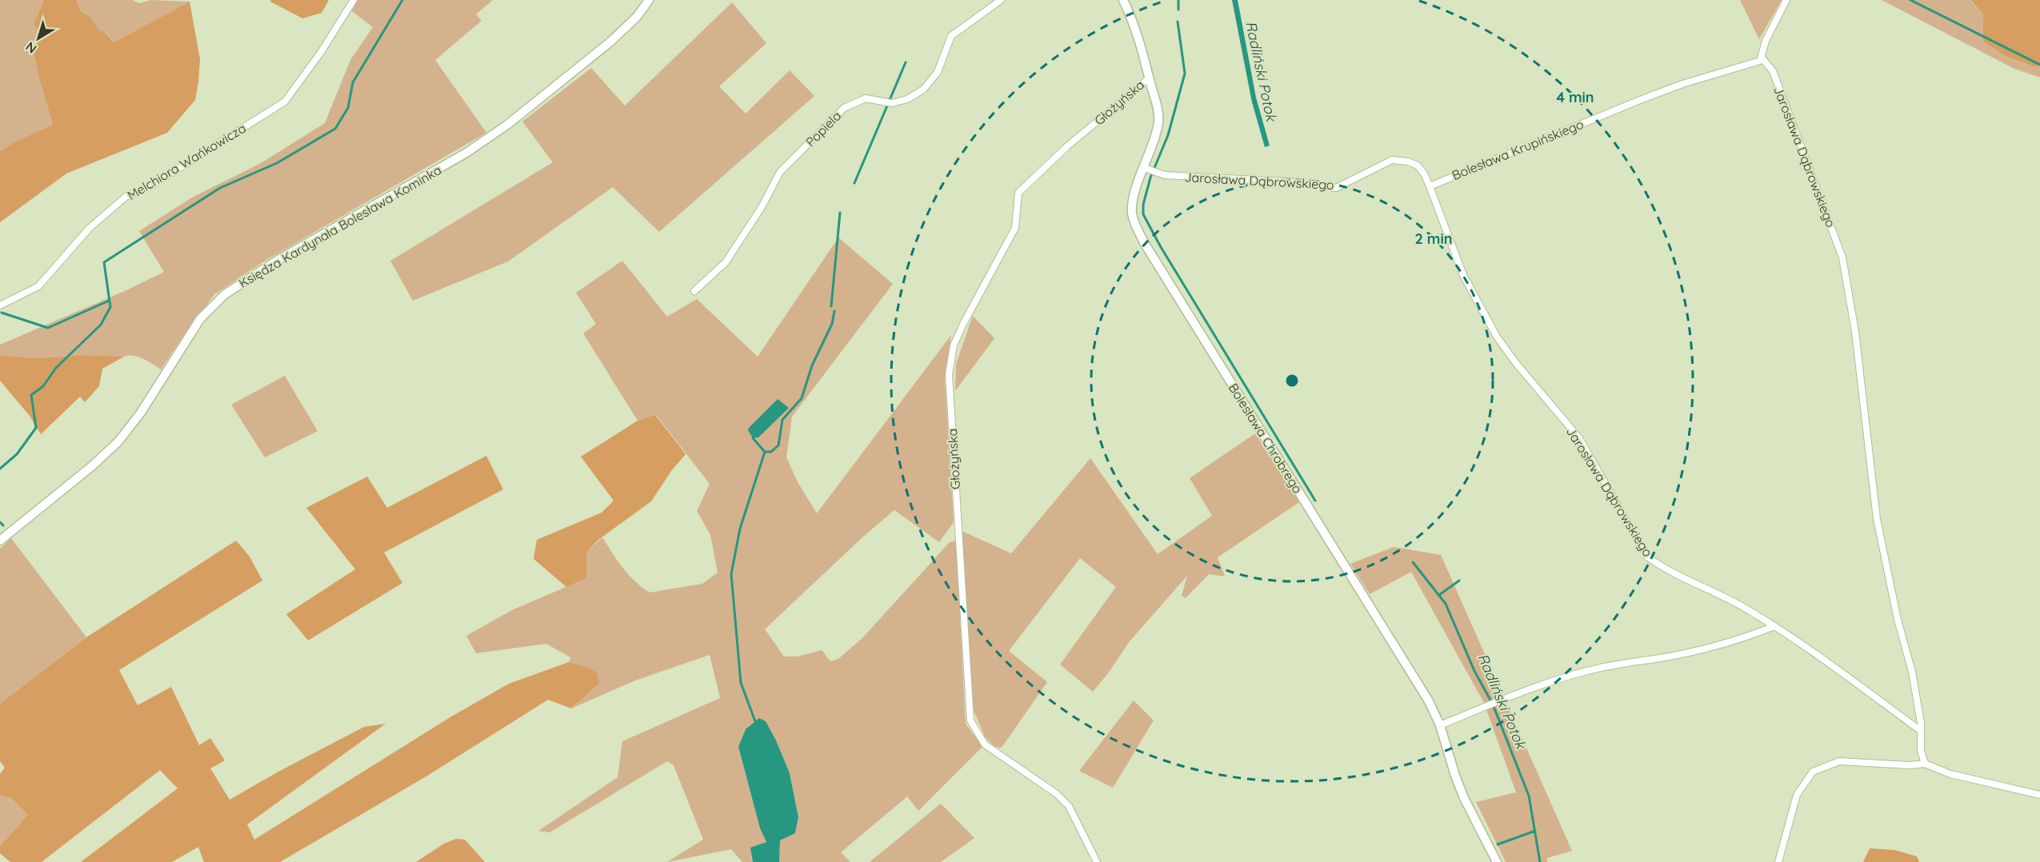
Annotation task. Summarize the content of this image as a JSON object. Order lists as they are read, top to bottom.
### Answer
{
  "streets": {
    "street": [
      "Głożyńska",
      "Popiela",
      "Bolesława Krupińskiego",
      "Jarosława Dąbrowskiego",
      "Melchiora Wańkowicza",
      "Księdza Kardynała Bolesława Kominka",
      "Bolesława Chrobrego"
    ]
  },
  "crossings": [
    ["Głożyńska", "Bolesława Chrobrego"],
    ["Bolesława Krupińskiego", "Jarosława Dąbrowskiego"],
    ["Jarosława Dąbrowskiego", "Bolesława Chrobrego"]
  ],
  "water": ["Radliński Potok"],
  "north": "bottom left",
  "rings": ["4 min", "2 min"]
}
